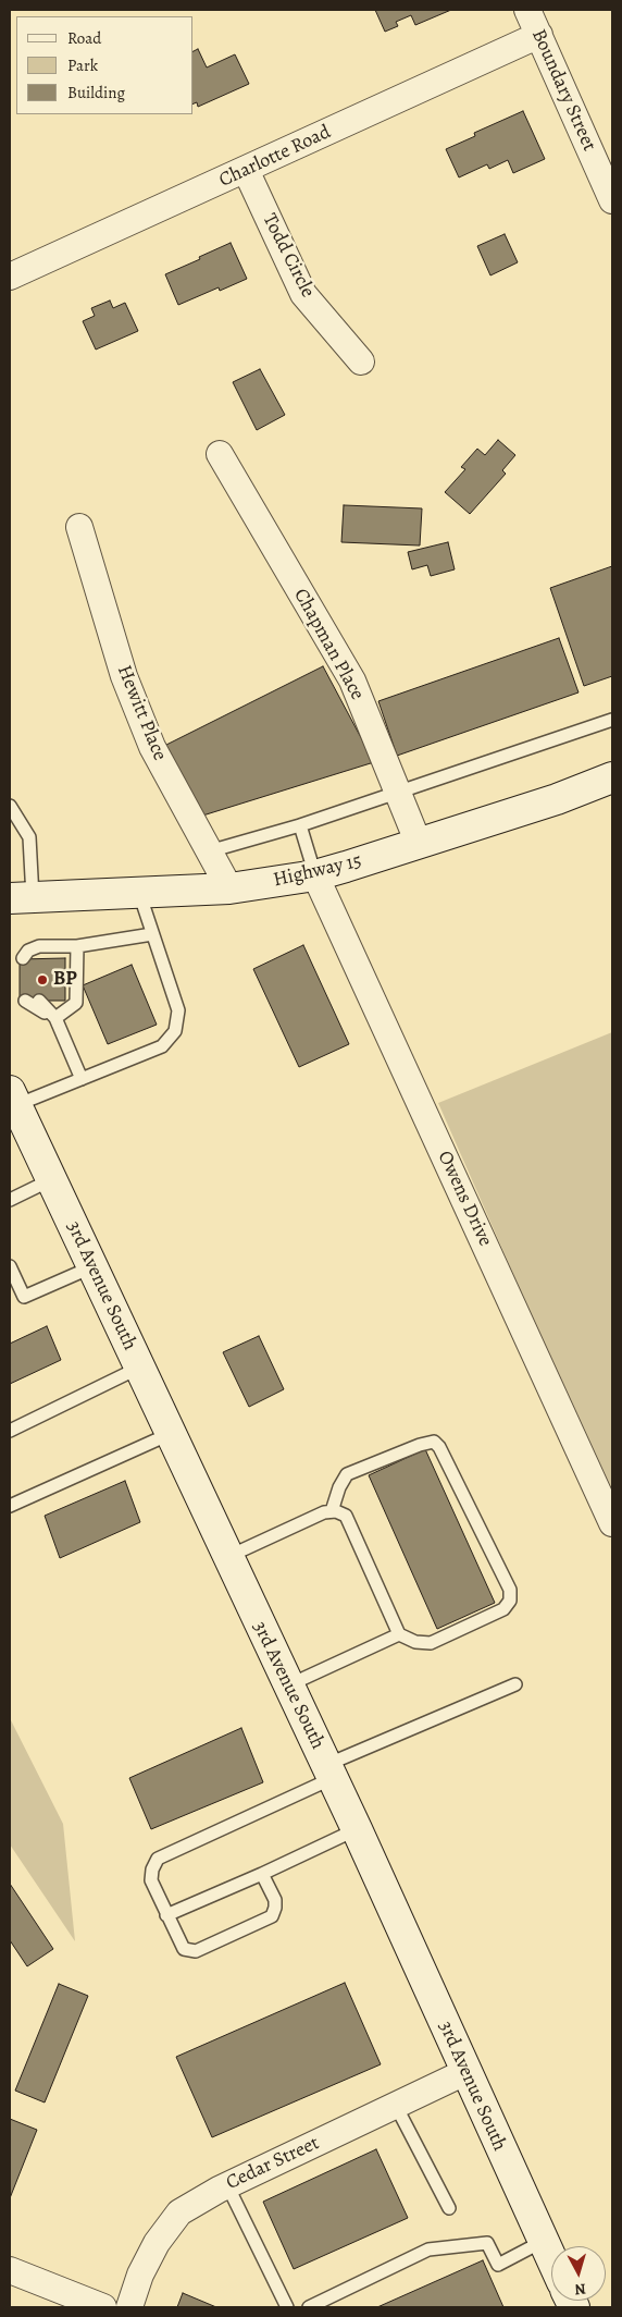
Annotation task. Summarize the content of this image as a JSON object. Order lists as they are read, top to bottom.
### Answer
{
  "streets": {
    "main road": ["Highway 15", "3rd Avenue South"],
    "street": [
      "Boundary Street",
      "Charlotte Road",
      "Todd Circle",
      "Chapman Place",
      "Hewitt Place",
      "Owens Drive",
      "Cedar Street"
    ]
  },
  "crossings": [
    ["Boundary Street", "Charlotte Road"],
    ["Charlotte Road", "Todd Circle"],
    ["Chapman Place", "Highway 15"],
    ["Hewitt Place", "Highway 15"],
    ["Highway 15", "Owens Drive"],
    ["3rd Avenue South", "Cedar Street"]
  ],
  "places": ["BP"],
  "legend": ["Road", "Park", "Building"],
  "north": "bottom"
}
